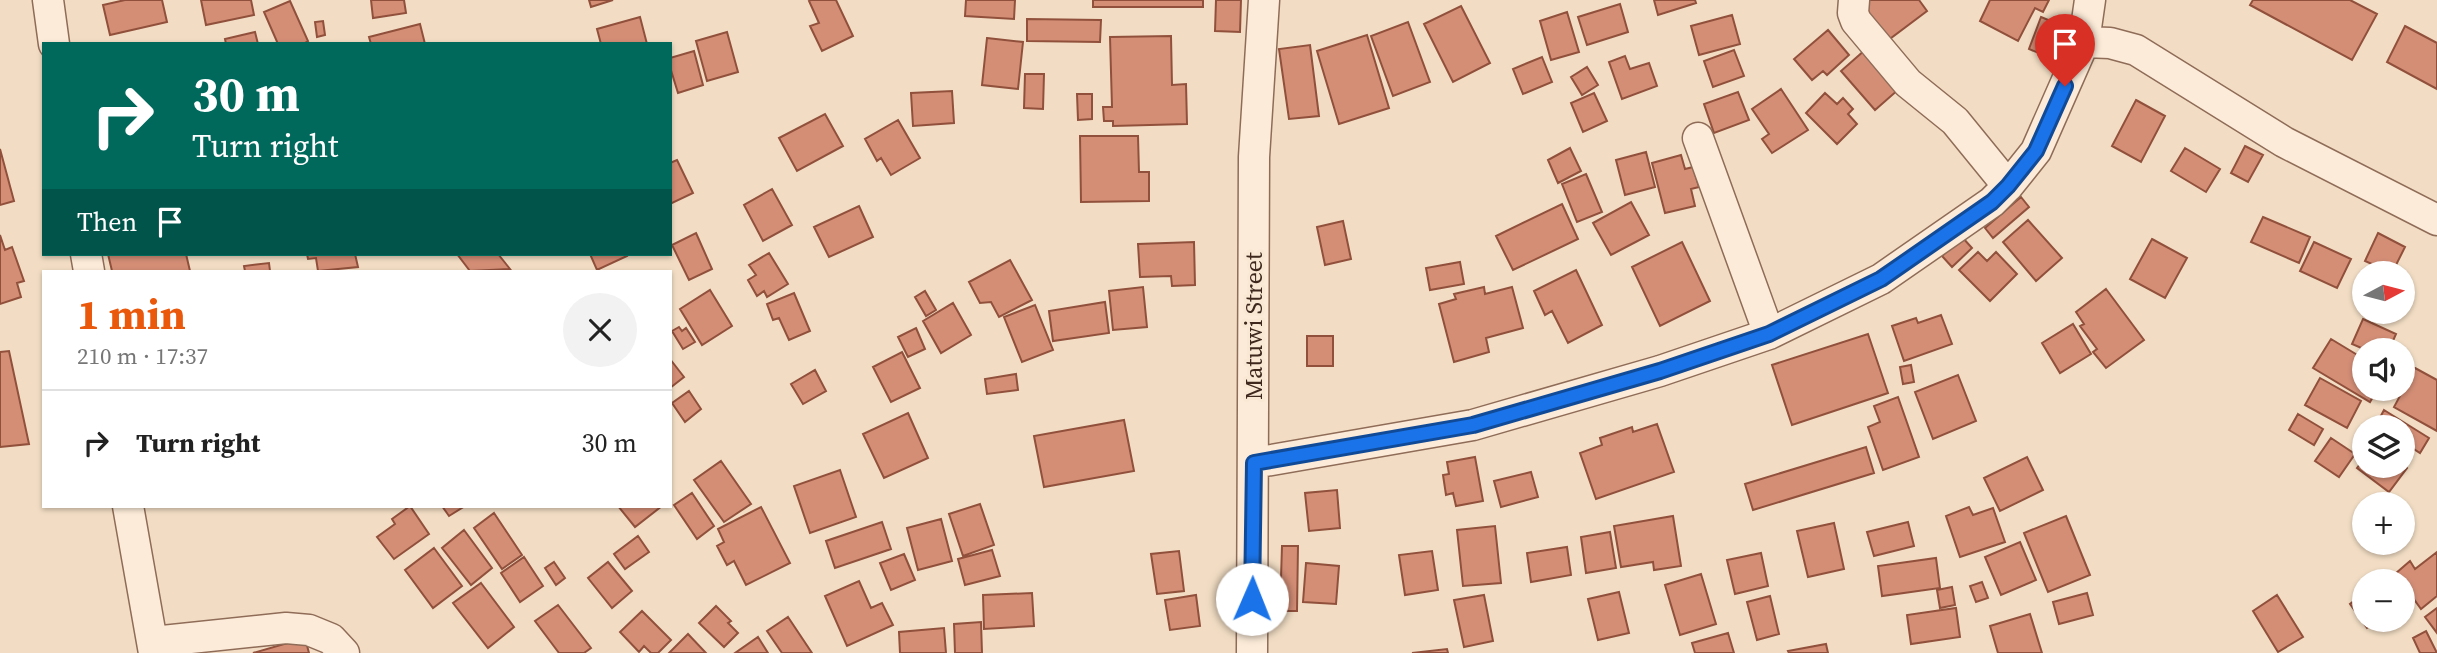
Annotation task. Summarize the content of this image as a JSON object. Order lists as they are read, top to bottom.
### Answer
{
  "streets": {
    "street": ["Matuwi Street"]
  },
  "north": "right",
  "page": {
    "turn": ["30 m", "Turn right"],
    "then": "Then",
    "map_buttons": ["+", "−"],
    "heading": ["1 min", "210 m · 17:37"],
    "list": [
      {
        "name": "Turn right",
        "value": "30 m"
      }
    ]
  }
}
